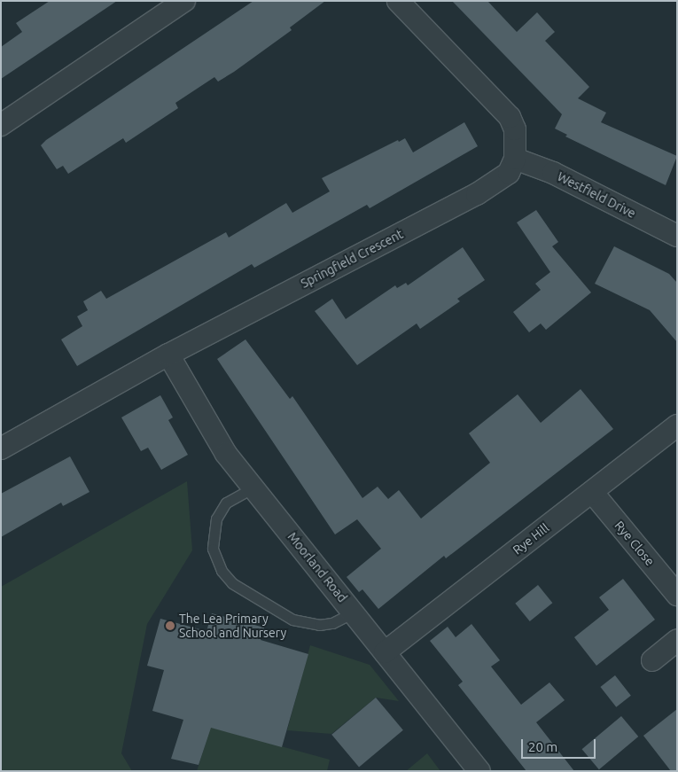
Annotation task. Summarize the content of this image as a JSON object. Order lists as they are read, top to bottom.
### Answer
{
  "streets": {
    "street": [
      "Westfield Drive",
      "Springfield Crescent",
      "Rye Hill",
      "Rye Close",
      "Moorland Road"
    ]
  },
  "crossings": [
    ["Westfield Drive", "Springfield Crescent"],
    ["Springfield Crescent", "Moorland Road"],
    ["Rye Hill", "Rye Close"],
    ["Rye Hill", "Moorland Road"]
  ],
  "places": ["The Lea Primary School and Nursery"],
  "scale_bar": "20 m"
}
